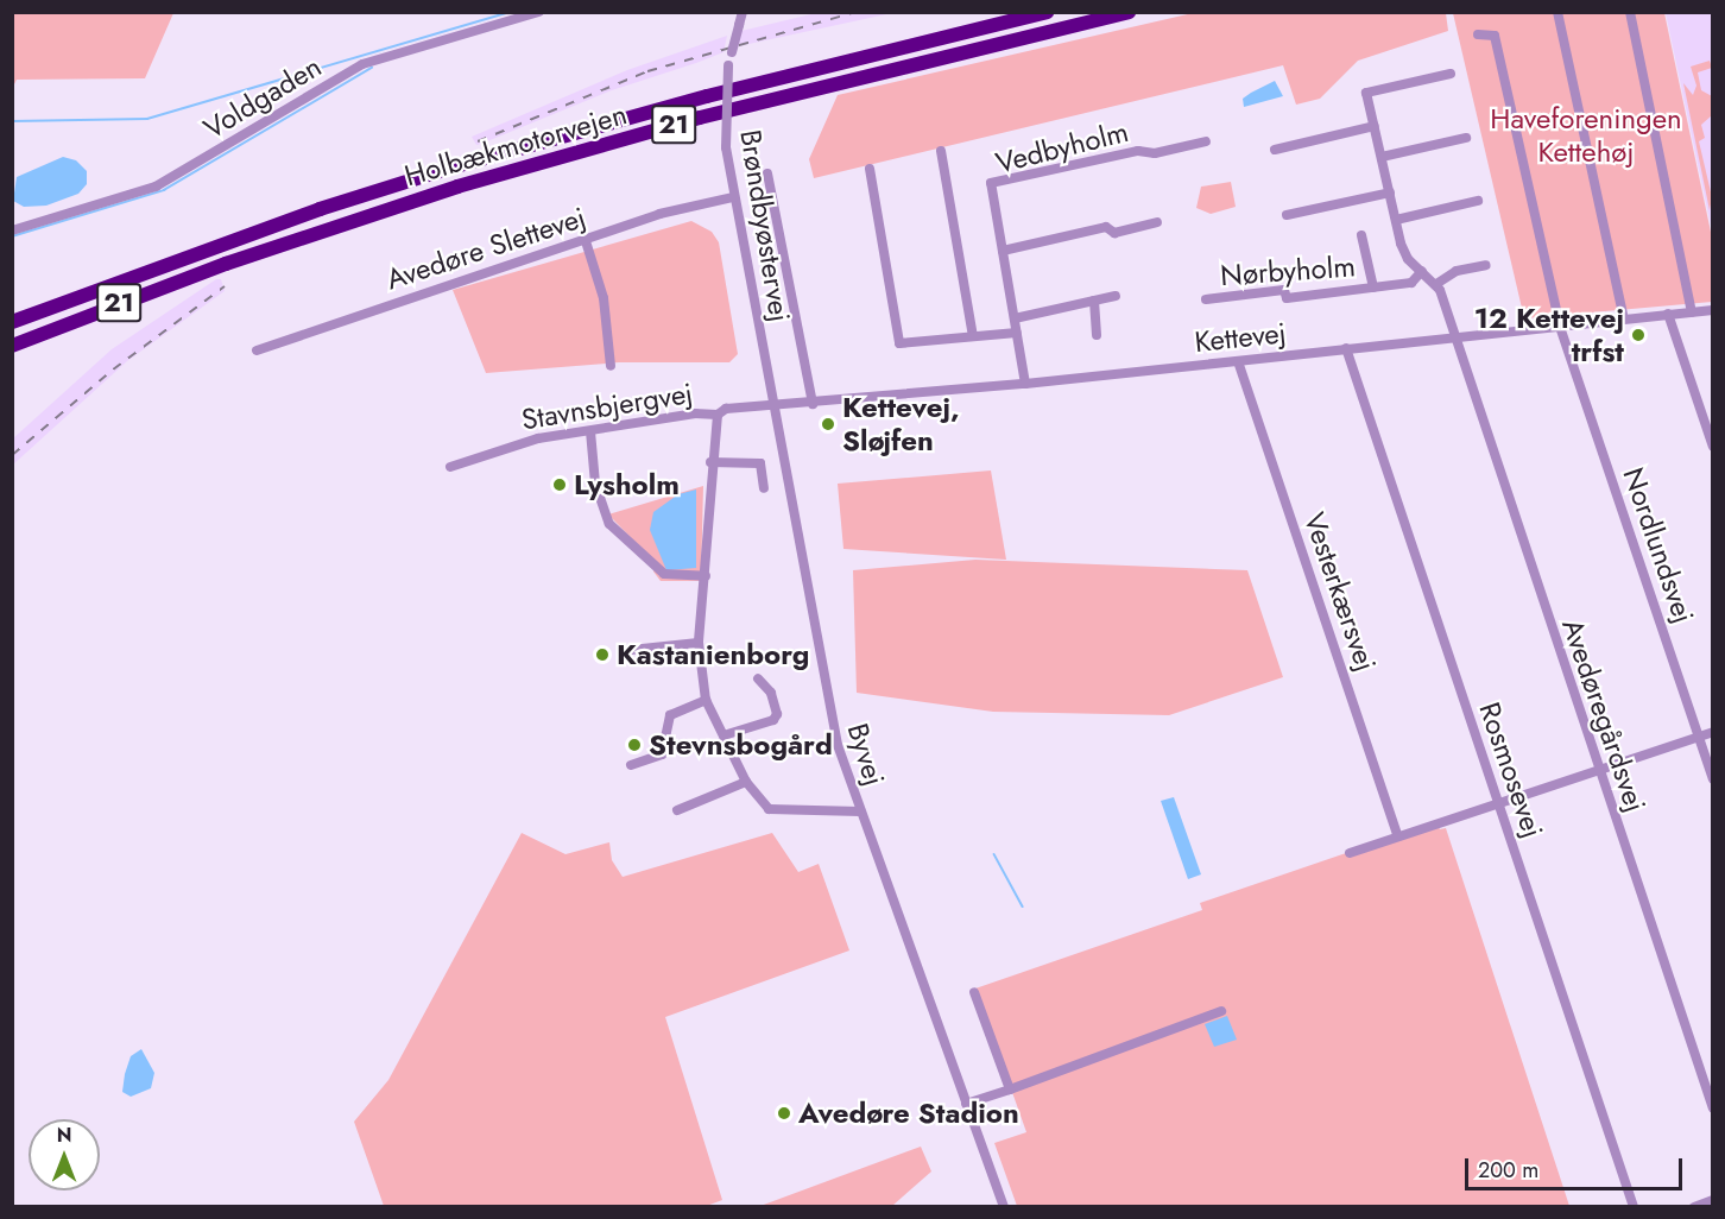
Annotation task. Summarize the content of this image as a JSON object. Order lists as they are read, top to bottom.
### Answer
{
  "streets": {
    "highway": ["21", "Holbækmotorvejen"],
    "street": [
      "Voldgaden",
      "Vedbyholm",
      "Brøndbyøstervej",
      "Avedøre Slettevej",
      "Nørbyholm",
      "Kettevej",
      "Stavnsbjergvej",
      "Nordlundsvej",
      "Vesterkærsvej",
      "Avedøregårdsvej",
      "Byvej",
      "Rosmosevej"
    ]
  },
  "crossings": [
    ["Vedbyholm", "Kettevej"],
    ["Brøndbyøstervej", "Avedøre Slettevej"],
    ["Brøndbyøstervej", "Kettevej"],
    ["Brøndbyøstervej", "Stavnsbjergvej"],
    ["Brøndbyøstervej", "Byvej"],
    ["Kettevej", "Stavnsbjergvej"],
    ["Kettevej", "Nordlundsvej"],
    ["Kettevej", "Vesterkærsvej"],
    ["Kettevej", "Avedøregårdsvej"],
    ["Kettevej", "Byvej"],
    ["Kettevej", "Rosmosevej"],
    ["Stavnsbjergvej", "Byvej"]
  ],
  "parks": ["Haveforeningen Kettehøj"],
  "places": [
    "12 Kettevej trfst",
    "Kettevej, Sløjfen",
    "Lysholm",
    "Kastanienborg",
    "Stevnsbogård",
    "Avedøre Stadion"
  ],
  "scale_bar": "200 m",
  "north": "top"
}
